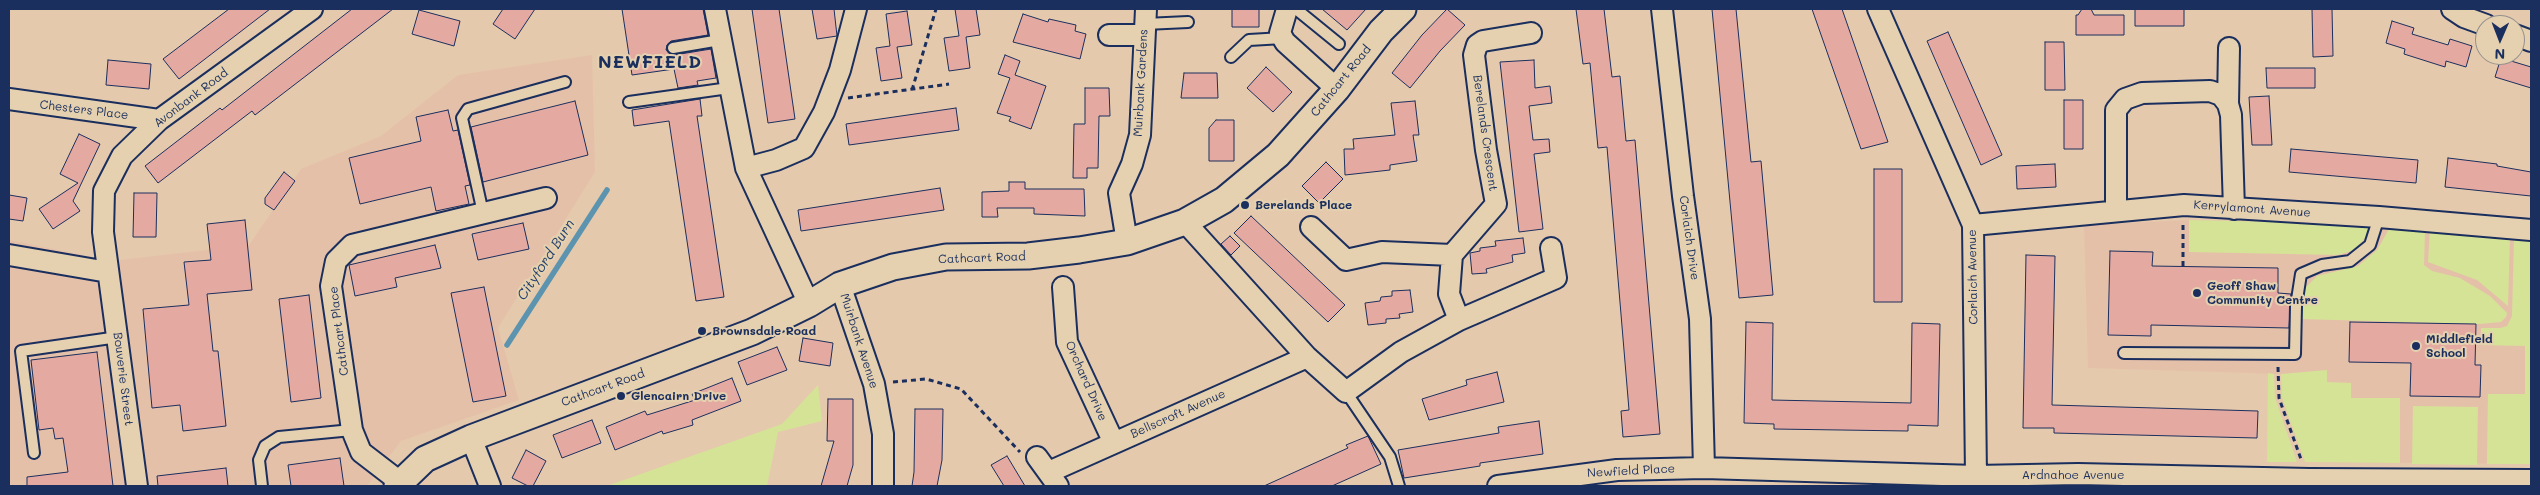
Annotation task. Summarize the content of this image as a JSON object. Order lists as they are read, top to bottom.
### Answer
{
  "streets": {
    "street": [
      "Cathcart Road",
      "Muirbank Gardens",
      "Avonbank Road",
      "Chesters Place",
      "Berelands Crescent",
      "Kerrylamont Avenue",
      "Corlaich Drive",
      "Corlaich Avenue",
      "Cathcart Place",
      "Muirbank Avenue",
      "Bouverie Street",
      "Orchard Drive",
      "Bellscroft Avenue",
      "Newfield Place",
      "Ardnahoe Avenue"
    ]
  },
  "crossings": [
    ["Cathcart Road", "Muirbank Gardens"],
    ["Cathcart Road", "Cathcart Place"],
    ["Cathcart Road", "Muirbank Avenue"],
    ["Avonbank Road", "Chesters Place"],
    ["Avonbank Road", "Bouverie Street"],
    ["Kerrylamont Avenue", "Corlaich Avenue"],
    ["Corlaich Drive", "Newfield Place"],
    ["Corlaich Drive", "Ardnahoe Avenue"],
    ["Corlaich Avenue", "Ardnahoe Avenue"],
    ["Orchard Drive", "Bellscroft Avenue"],
    ["Newfield Place", "Ardnahoe Avenue"]
  ],
  "districts": ["NEWFIELD"],
  "water": ["Cityford Burn"],
  "places": [
    "Berelands Place",
    "Geoff Shaw Community Centre",
    "Brownsdale Road",
    "Middlefield School",
    "Glencairn Drive"
  ],
  "north": "bottom"
}
